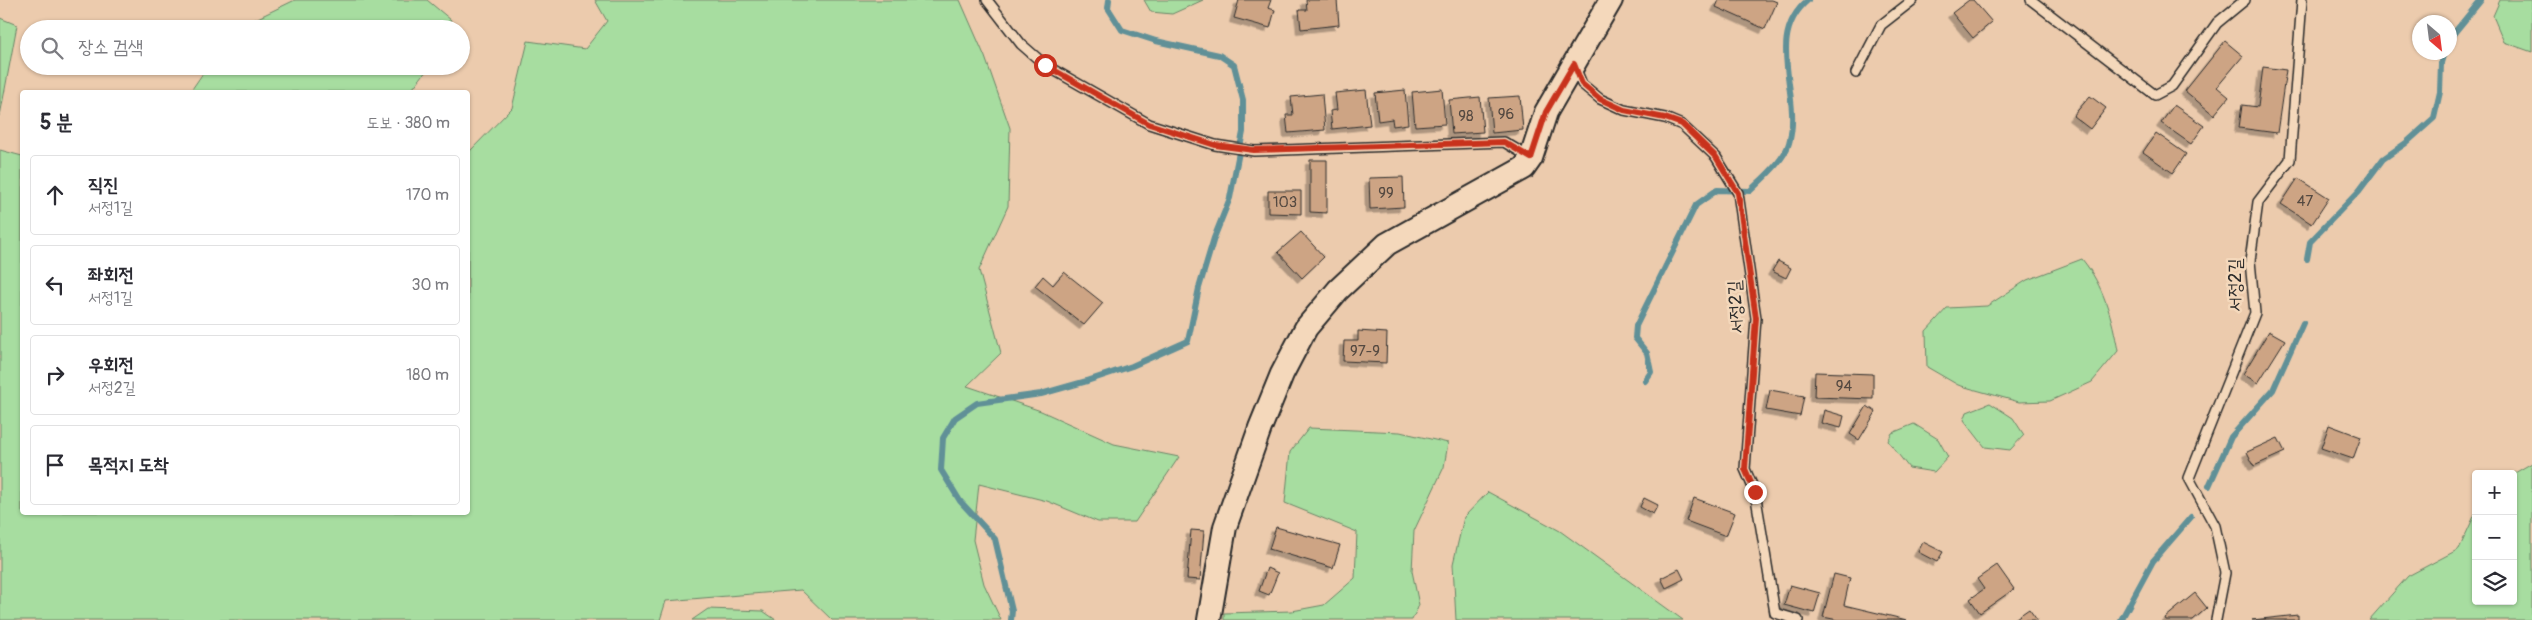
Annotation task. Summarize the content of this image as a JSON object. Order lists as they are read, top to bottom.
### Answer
{
  "streets": {
    "lane": ["서정2길"]
  },
  "house_numbers": [
    "96",
    "98",
    "99",
    "47",
    "103",
    "97-9",
    "94"
  ],
  "north": "bottom right",
  "page": {
    "search": "장소 검색",
    "heading": ["5 분", "도보 · 380 m"],
    "list": [
      ["직진", "서정1길", "170 m"],
      ["좌회전", "서정1길", "30 m"],
      ["우회전", "서정2길", "180 m"],
      "목적지 도착"
    ],
    "map_buttons": ["+", "−"]
  }
}
